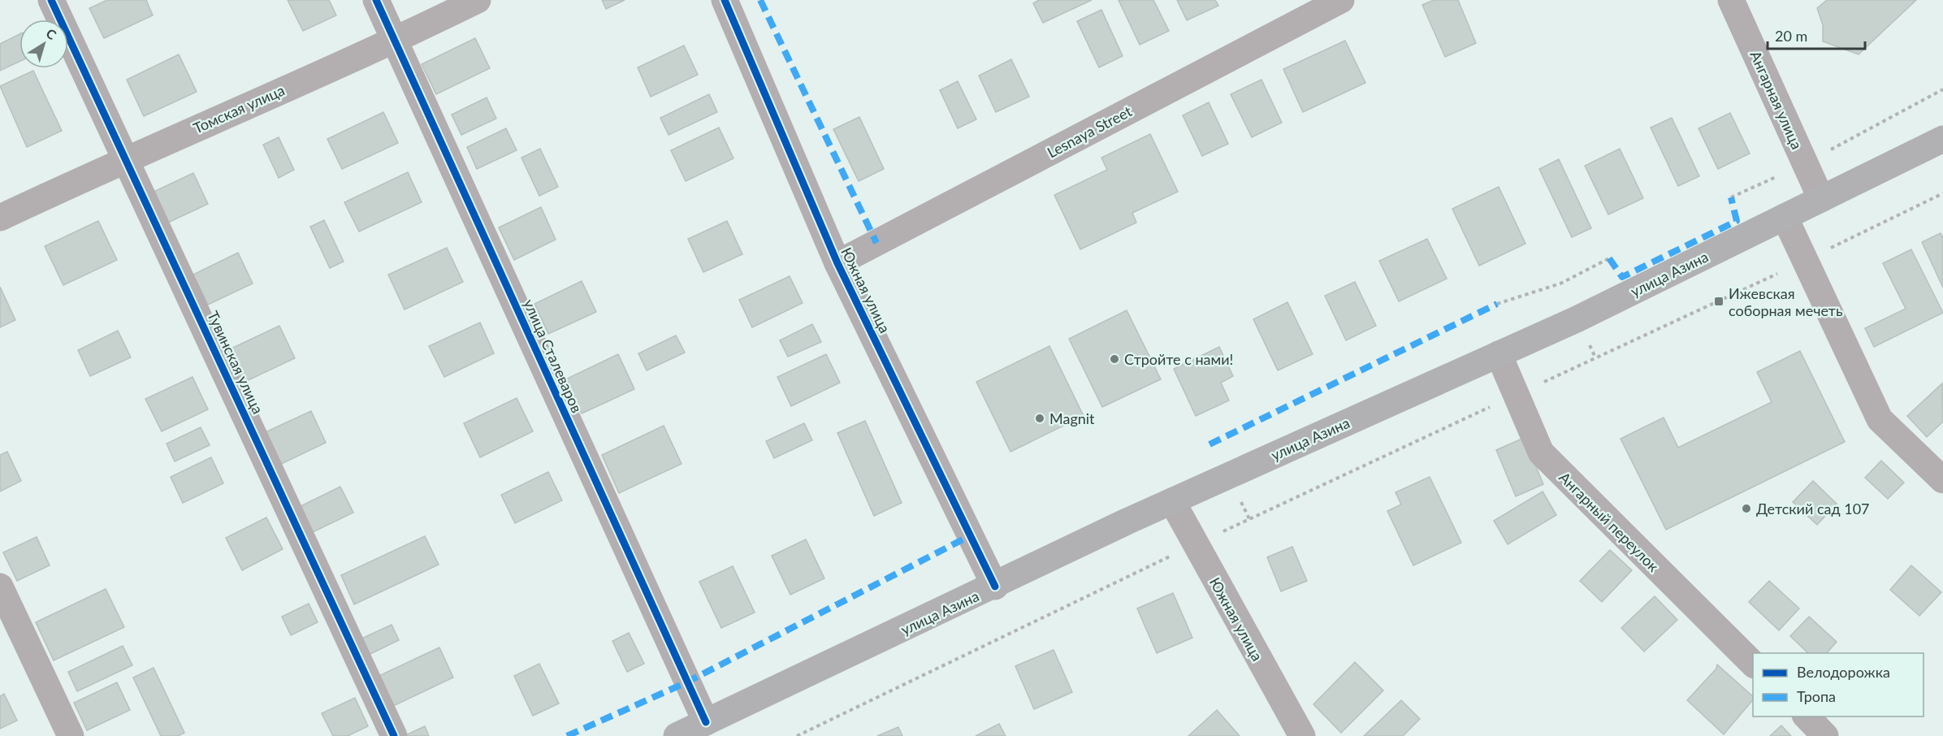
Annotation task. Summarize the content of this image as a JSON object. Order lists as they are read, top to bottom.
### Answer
{
  "streets": {
    "main road": ["улица Азина"],
    "street": [
      "Ангарная улица",
      "Томская улица",
      "Lesnaya Street",
      "Южная улица",
      "улица Сталеваров",
      "Тувинская улица",
      "Ангарный переулок"
    ]
  },
  "crossings": [
    ["Ангарная улица", "улица Азина"],
    ["Томская улица", "улица Сталеваров"],
    ["Томская улица", "Тувинская улица"],
    ["Lesnaya Street", "Южная улица"],
    ["улица Азина", "Южная улица"],
    ["улица Азина", "улица Сталеваров"],
    ["улица Азина", "Ангарный переулок"]
  ],
  "places": {
    "transit": ["Ижевская соборная мечеть"],
    "other": ["Стройте с нами!", "Magnit", "Детский сад 107"]
  },
  "legend": ["Велодорожка", "Тропа"],
  "scale_bar": "20 m",
  "north": "top right"
}
